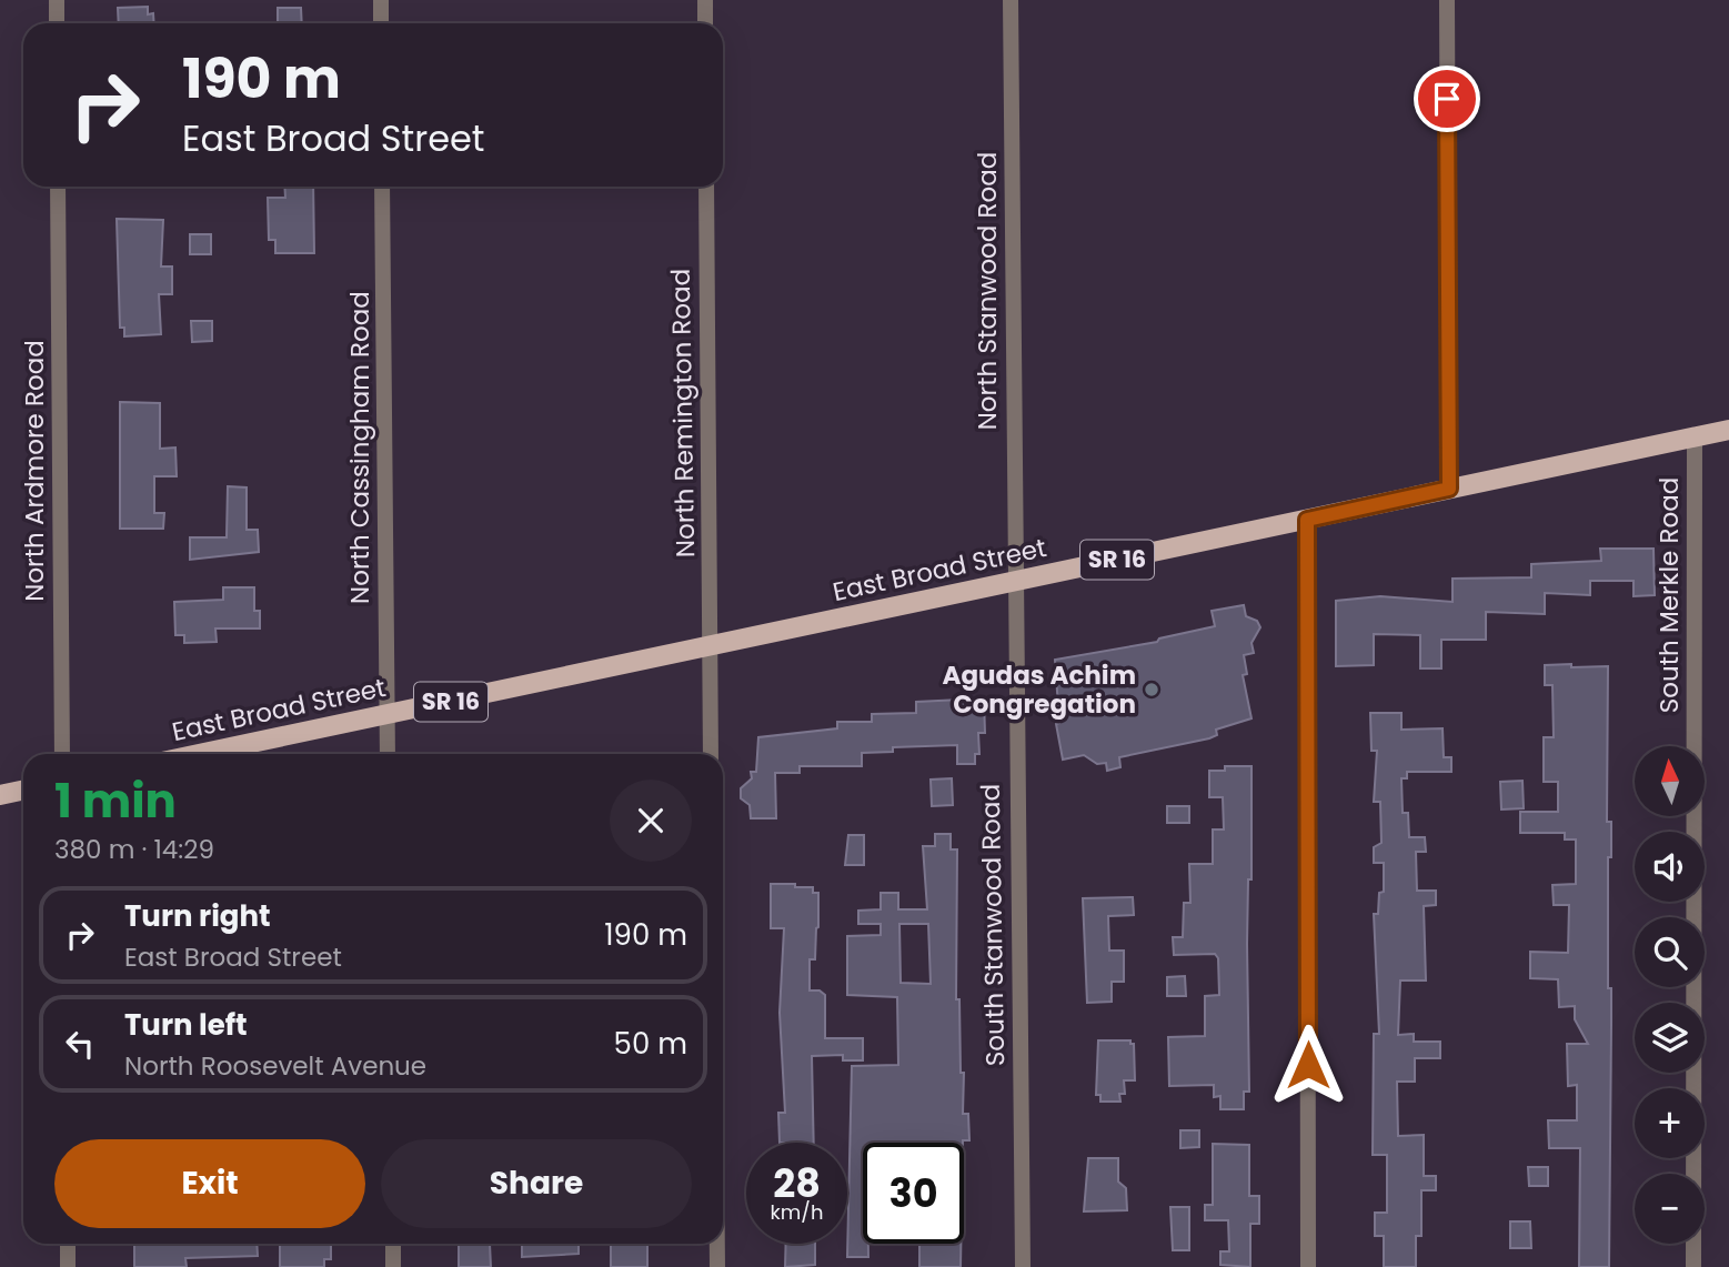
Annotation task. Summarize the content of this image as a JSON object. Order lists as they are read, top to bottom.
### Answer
{
  "streets": {
    "main road": ["SR 16", "East Broad Street"],
    "street": [
      "North Stanwood Road",
      "North Remington Road",
      "North Cassingham Road",
      "North Ardmore Road",
      "South Merkle Road",
      "South Stanwood Road"
    ]
  },
  "crossings": [
    ["North Stanwood Road", "East Broad Street"],
    ["North Stanwood Road", "South Stanwood Road"],
    ["North Remington Road", "East Broad Street"],
    ["North Cassingham Road", "East Broad Street"],
    ["East Broad Street", "South Merkle Road"],
    ["East Broad Street", "South Stanwood Road"]
  ],
  "places": ["Agudas Achim Congregation"],
  "north": "top",
  "page": {
    "turn": ["190 m", "East Broad Street"],
    "map_buttons": ["+", "−"],
    "heading": ["1 min", "380 m · 14:29"],
    "list": [
      {
        "name": "Turn right",
        "note": "East Broad Street",
        "value": "190 m"
      },
      {
        "name": "Turn left",
        "note": "North Roosevelt Avenue",
        "value": "50 m"
      }
    ],
    "buttons": ["Exit", "Share"],
    "speed": "28 km/h",
    "limit": "30"
  }
}
